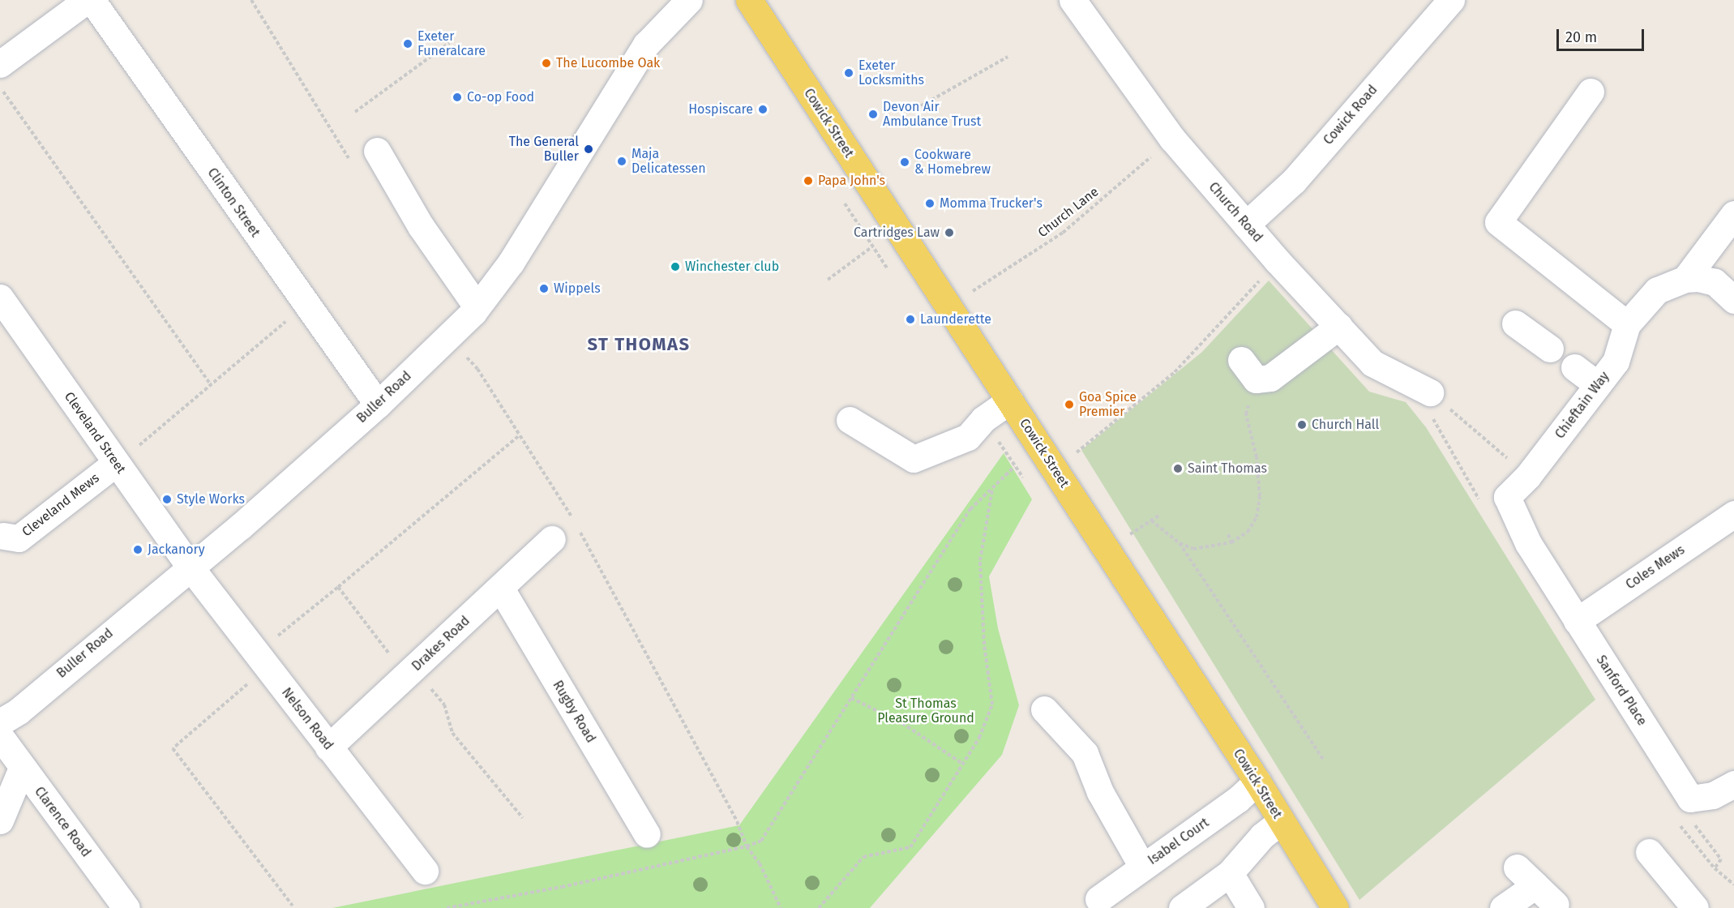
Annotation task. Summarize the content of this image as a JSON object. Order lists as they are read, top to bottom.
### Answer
{
  "streets": {
    "main road": ["Cowick Street"],
    "street": [
      "Cowick Road",
      "Clinton Street",
      "Church Road",
      "Buller Road",
      "Chieftain Way",
      "Cleveland Street",
      "Cleveland Mews",
      "Coles Mews",
      "Drakes Road",
      "Sanford Place",
      "Rugby Road",
      "Nelson Road",
      "Clarence Road",
      "Isabel Court"
    ],
    "path": ["Church Lane"]
  },
  "crossings": [
    ["Cowick Road", "Church Road"],
    ["Cowick Street", "Isabel Court"],
    ["Clinton Street", "Buller Road"],
    ["Church Lane", "Church Road"],
    ["Buller Road", "Cleveland Street"],
    ["Buller Road", "Nelson Road"],
    ["Chieftain Way", "Sanford Place"],
    ["Cleveland Street", "Cleveland Mews"],
    ["Cleveland Street", "Nelson Road"],
    ["Coles Mews", "Sanford Place"],
    ["Drakes Road", "Rugby Road"],
    ["Drakes Road", "Nelson Road"]
  ],
  "districts": ["ST THOMAS"],
  "parks": ["St Thomas Pleasure Ground"],
  "places": [
    "Exeter Funeralcare",
    "The Lucombe Oak",
    "Exeter Locksmiths",
    "Co-op Food",
    "Hospiscare",
    "Devon Air Ambulance Trust",
    "The General Buller",
    "Maja Delicatessen",
    "Cookware & Homebrew",
    "Papa John's",
    "Momma Trucker's",
    "Cartridges Law",
    "Winchester club",
    "Wippels",
    "Launderette",
    "Goa Spice Premier",
    "Church Hall",
    "Saint Thomas",
    "Style Works",
    "Jackanory"
  ],
  "scale_bar": "20 m"
}
